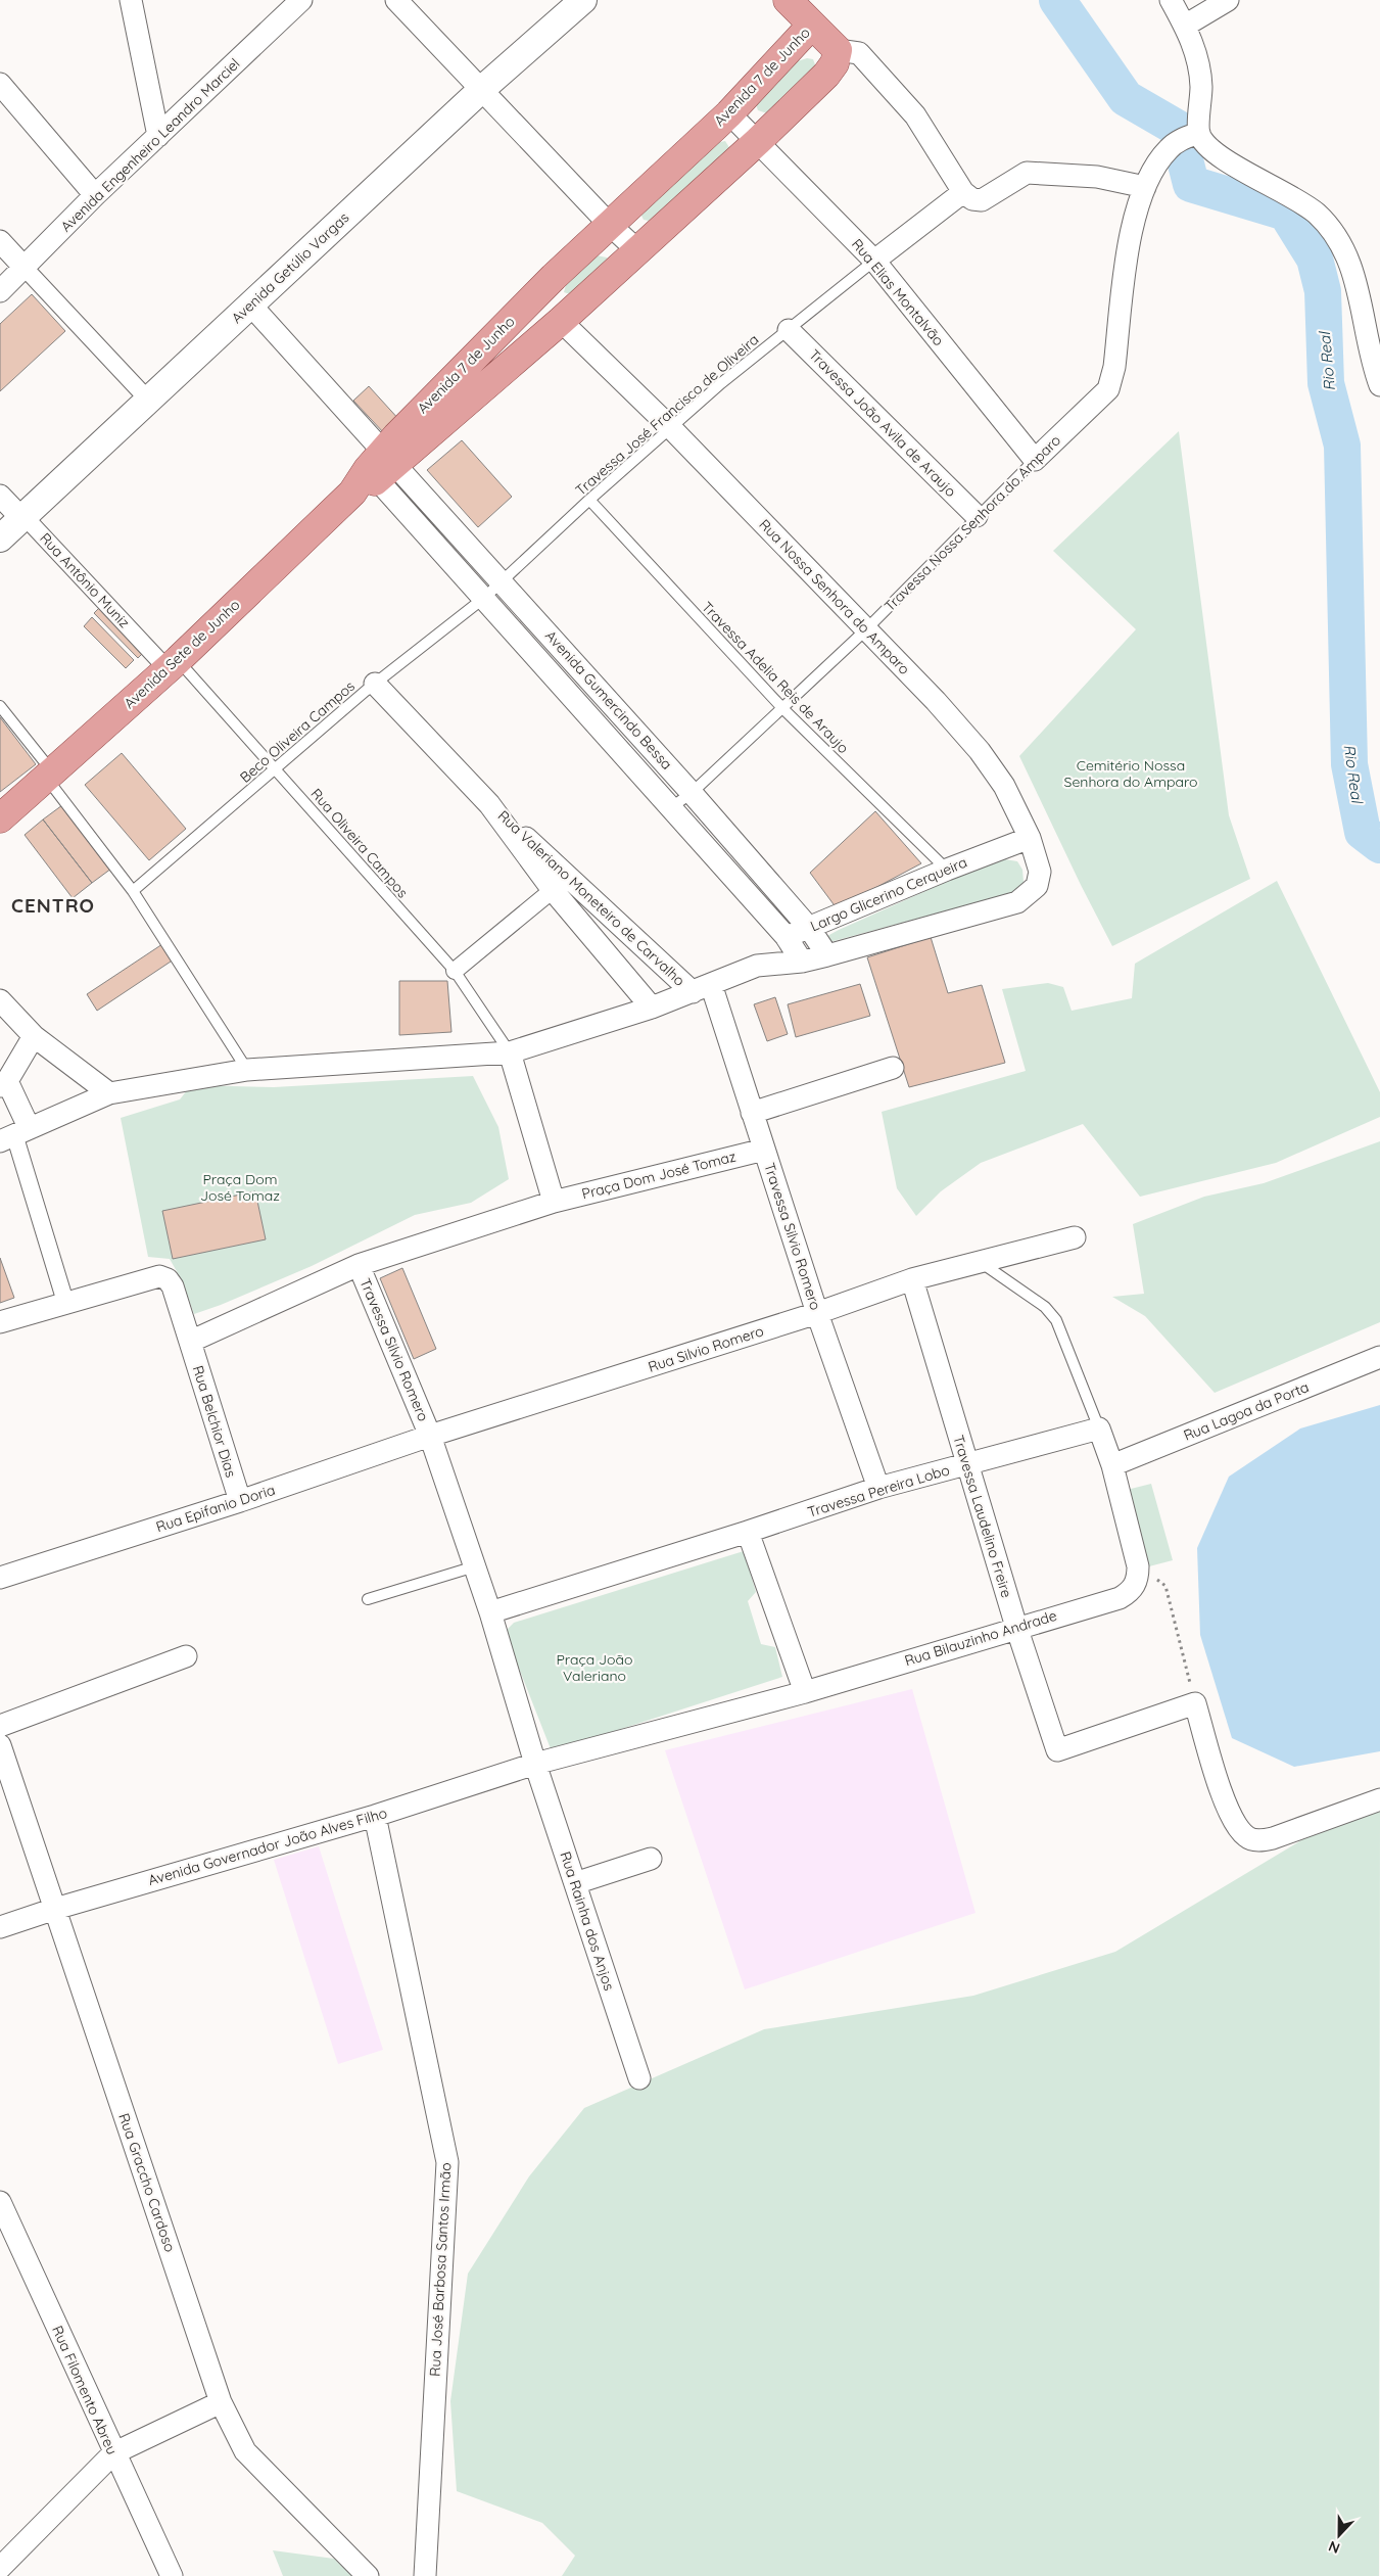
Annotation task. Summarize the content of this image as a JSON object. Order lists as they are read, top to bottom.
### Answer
{
  "streets": {
    "main road": ["Avenida 7 de Junho", "Avenida Sete de Junho"],
    "street": [
      "Avenida Engenheiro Leandro Marciel",
      "Avenida Getúlio Vargas",
      "Rua Elias Montalvão",
      "Travessa João Avila de Araujo",
      "Travessa Nossa Senhora do Amparo",
      "Rua Antônio Muniz",
      "Rua Nossa Senhora do Amparo",
      "Avenida Gumercindo Bessa",
      "Largo Glicerino Cerqueira",
      "Rua Valeriano Moneteiro de Carvalho",
      "Praça Dom José Tomaz",
      "Travessa Silvio Romero",
      "Rua Silvio Romero",
      "Rua Lagoa da Porta",
      "Rua Belchior Dias",
      "Travessa Pereira Lobo",
      "Rua Epifanio Doria",
      "Travessa Laudelino Freire",
      "Rua Bilauzinho Andrade",
      "Avenida Governador João Alves Filho",
      "Rua Rainha dos Anjos",
      "Rua Graccho Cardoso",
      "Rua José Barbosa Santos Irmão",
      "Rua Filomento Abreu"
    ],
    "lane": [
      "Travessa José Francisco de Oliveira",
      "Travessa Adelia Reis de Araujo",
      "Beco Oliveira Campos",
      "Rua Oliveira Campos"
    ]
  },
  "crossings": [
    ["Avenida 7 de Junho", "Rua Elias Montalvão"],
    ["Avenida 7 de Junho", "Rua Nossa Senhora do Amparo"],
    ["Avenida 7 de Junho", "Avenida Sete de Junho"],
    ["Avenida 7 de Junho", "Avenida Gumercindo Bessa"],
    ["Avenida Getúlio Vargas", "Rua Antônio Muniz"],
    ["Rua Elias Montalvão", "Travessa José Francisco de Oliveira"],
    ["Rua Elias Montalvão", "Travessa Nossa Senhora do Amparo"],
    ["Travessa José Francisco de Oliveira", "Travessa João Avila de Araujo"],
    ["Travessa José Francisco de Oliveira", "Rua Nossa Senhora do Amparo"],
    ["Travessa José Francisco de Oliveira", "Travessa Adelia Reis de Araujo"],
    ["Travessa José Francisco de Oliveira", "Avenida Gumercindo Bessa"],
    ["Travessa José Francisco de Oliveira", "Beco Oliveira Campos"],
    ["Travessa João Avila de Araujo", "Travessa Nossa Senhora do Amparo"],
    ["Travessa Nossa Senhora do Amparo", "Rua Nossa Senhora do Amparo"],
    ["Travessa Nossa Senhora do Amparo", "Travessa Adelia Reis de Araujo"],
    ["Travessa Nossa Senhora do Amparo", "Avenida Gumercindo Bessa"],
    ["Rua Antônio Muniz", "Avenida Sete de Junho"],
    ["Rua Antônio Muniz", "Rua Oliveira Campos"],
    ["Rua Nossa Senhora do Amparo", "Largo Glicerino Cerqueira"],
    ["Avenida Sete de Junho", "Rua Oliveira Campos"],
    ["Travessa Adelia Reis de Araujo", "Largo Glicerino Cerqueira"],
    ["Avenida Gumercindo Bessa", "Beco Oliveira Campos"],
    ["Avenida Gumercindo Bessa", "Largo Glicerino Cerqueira"],
    ["Beco Oliveira Campos", "Rua Oliveira Campos"],
    ["Beco Oliveira Campos", "Rua Valeriano Moneteiro de Carvalho"],
    ["Rua Oliveira Campos", "Largo Glicerino Cerqueira"],
    ["Largo Glicerino Cerqueira", "Rua Valeriano Moneteiro de Carvalho"],
    ["Largo Glicerino Cerqueira", "Travessa Silvio Romero"],
    ["Rua Valeriano Moneteiro de Carvalho", "Travessa Silvio Romero"],
    ["Praça Dom José Tomaz", "Travessa Silvio Romero"],
    ["Praça Dom José Tomaz", "Rua Belchior Dias"],
    ["Travessa Silvio Romero", "Rua Silvio Romero"],
    ["Travessa Silvio Romero", "Travessa Pereira Lobo"],
    ["Travessa Silvio Romero", "Rua Epifanio Doria"],
    ["Rua Silvio Romero", "Rua Epifanio Doria"],
    ["Rua Silvio Romero", "Travessa Laudelino Freire"],
    ["Rua Belchior Dias", "Rua Epifanio Doria"],
    ["Travessa Pereira Lobo", "Travessa Laudelino Freire"],
    ["Travessa Laudelino Freire", "Rua Bilauzinho Andrade"],
    ["Avenida Governador João Alves Filho", "Rua Rainha dos Anjos"],
    ["Avenida Governador João Alves Filho", "Rua Graccho Cardoso"],
    ["Avenida Governador João Alves Filho", "Rua José Barbosa Santos Irmão"]
  ],
  "districts": ["CENTRO"],
  "water": ["Rio Real"],
  "parks": ["Cemitério Nossa Senhora do Amparo", "Praça Dom José Tomaz", "Praça João Valeriano"],
  "north": "bottom"
}
